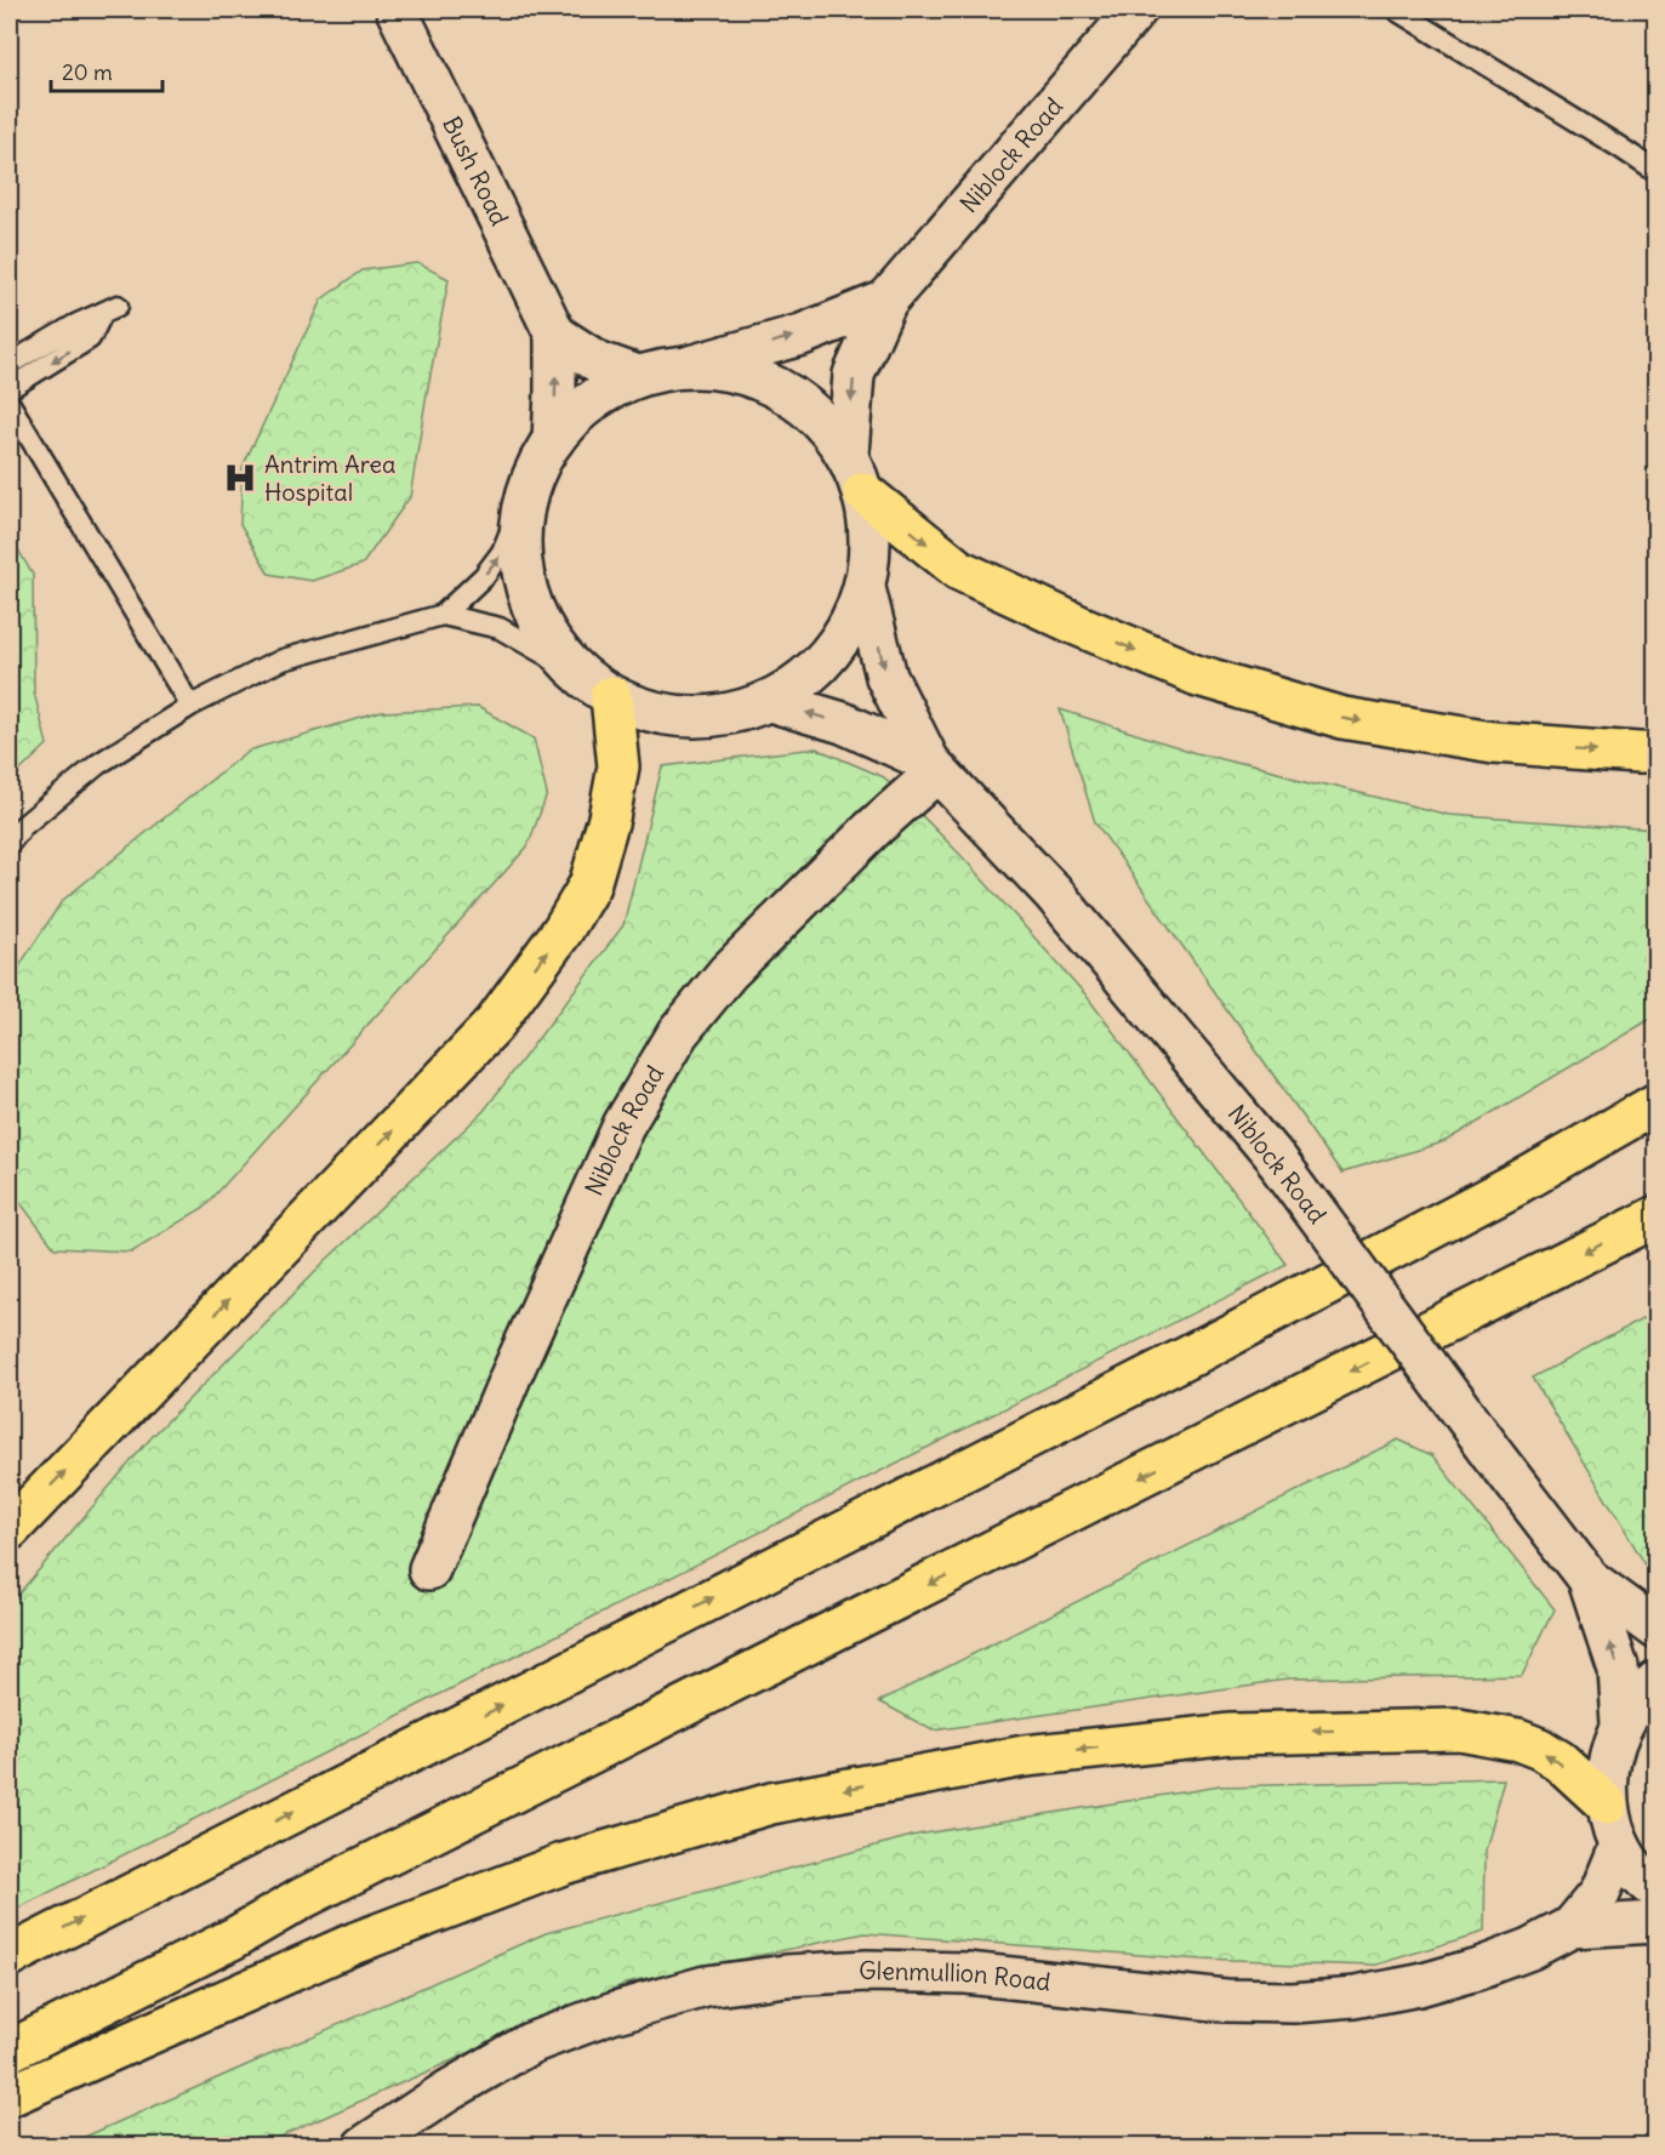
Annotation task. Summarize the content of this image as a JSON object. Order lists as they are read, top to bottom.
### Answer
{
  "streets": {
    "main road": ["Niblock Road", "Bush Road", "Glenmullion Road"]
  },
  "places": {
    "hospital": ["Antrim Area Hospital"]
  },
  "scale_bar": "20 m"
}
